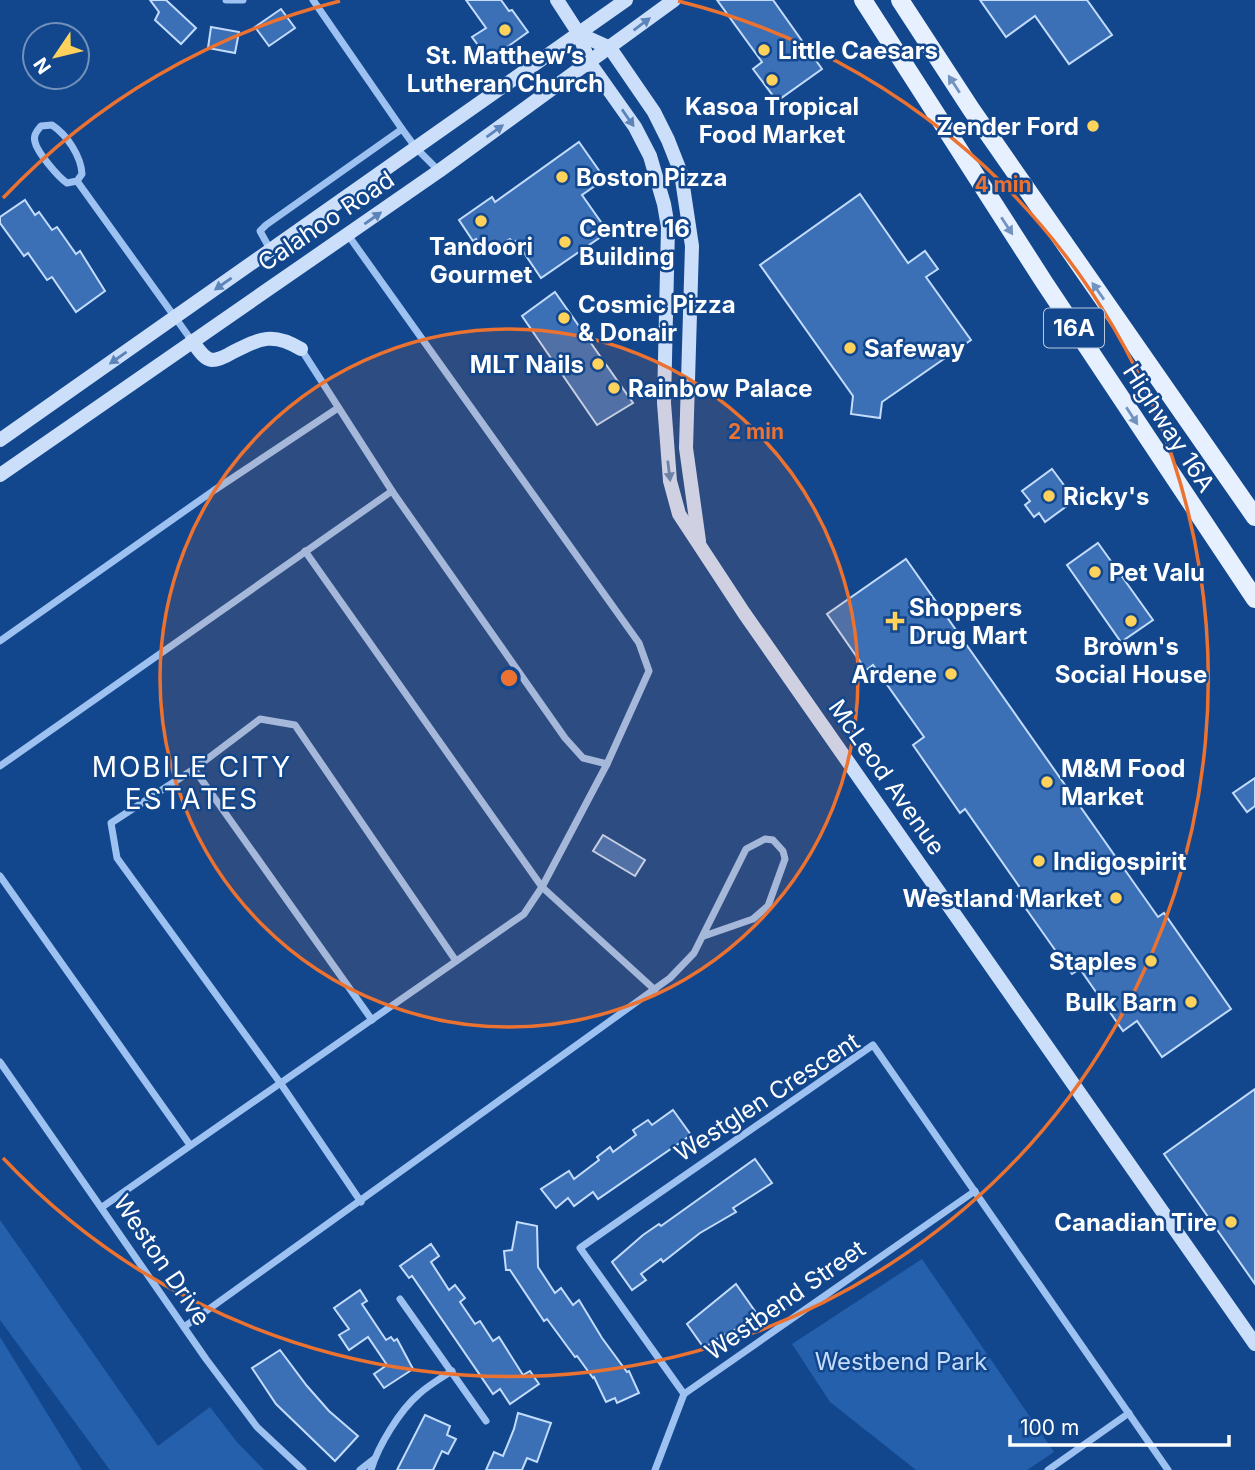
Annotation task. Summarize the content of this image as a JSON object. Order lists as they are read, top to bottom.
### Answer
{
  "streets": {
    "main road": ["16A", "Highway 16A"],
    "street": [
      "Calahoo Road",
      "McLeod Avenue",
      "Westglen Crescent",
      "Weston Drive",
      "Westbend Street"
    ]
  },
  "crossings": [
    ["Calahoo Road", "McLeod Avenue"],
    ["Westglen Crescent", "Westbend Street"]
  ],
  "districts": ["MOBILE CITY ESTATES"],
  "parks": ["Westbend Park"],
  "places": {
    "other": [
      "St. Matthew’s Lutheran Church",
      "Little Caesars",
      "Kasoa Tropical Food Market",
      "Zender Ford",
      "Boston Pizza",
      "Tandoori Gourmet",
      "Centre 16 Building",
      "Cosmic Pizza & Donair",
      "Safeway",
      "MLT Nails",
      "Rainbow Palace",
      "Ricky's",
      "Pet Valu",
      "Brown's Social House",
      "Ardene",
      "M&M Food Market",
      "Indigospirit",
      "Westland Market",
      "Staples",
      "Bulk Barn",
      "Canadian Tire"
    ],
    "health": ["Shoppers Drug Mart"]
  },
  "scale_bar": "100 m",
  "north": "bottom left",
  "rings": ["4 min", "2 min"]
}
